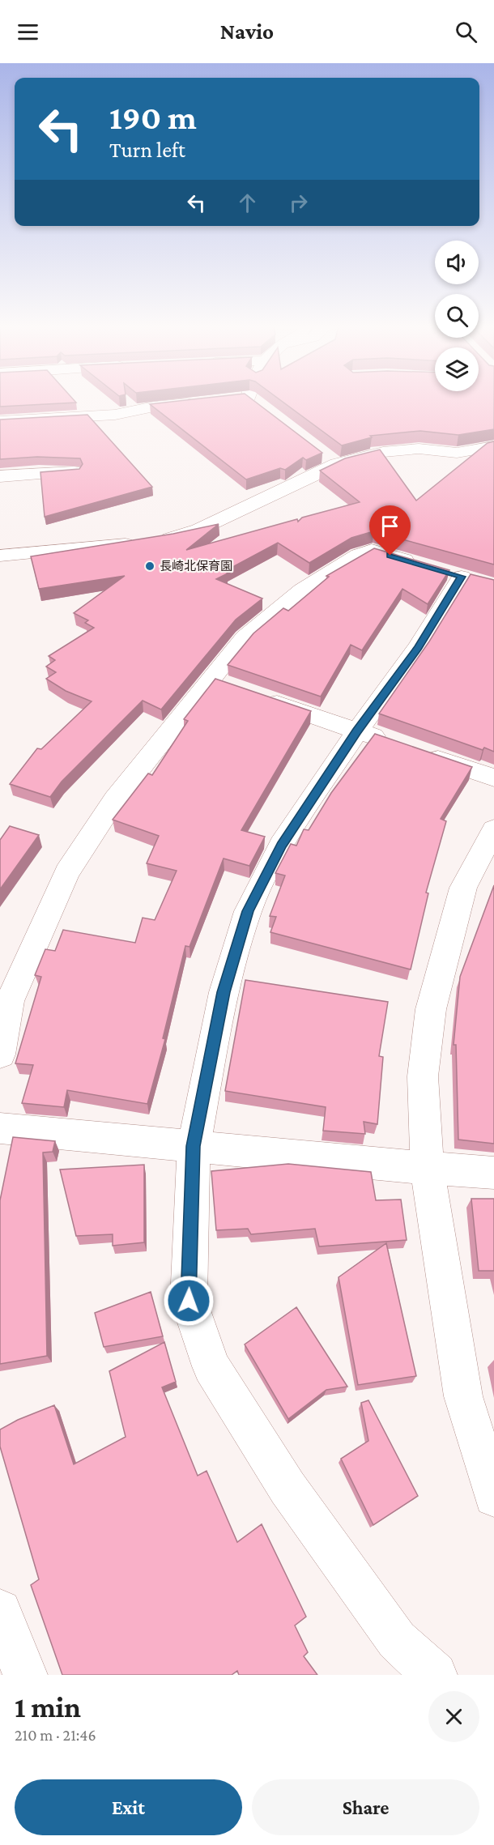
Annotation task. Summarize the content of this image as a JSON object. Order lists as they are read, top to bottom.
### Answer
{
  "places": ["長崎北保育園"],
  "page": {
    "header": "Navio",
    "turn": ["190 m", "Turn left"],
    "heading": ["1 min", "210 m · 21:46"],
    "buttons": ["Exit", "Share"]
  }
}
